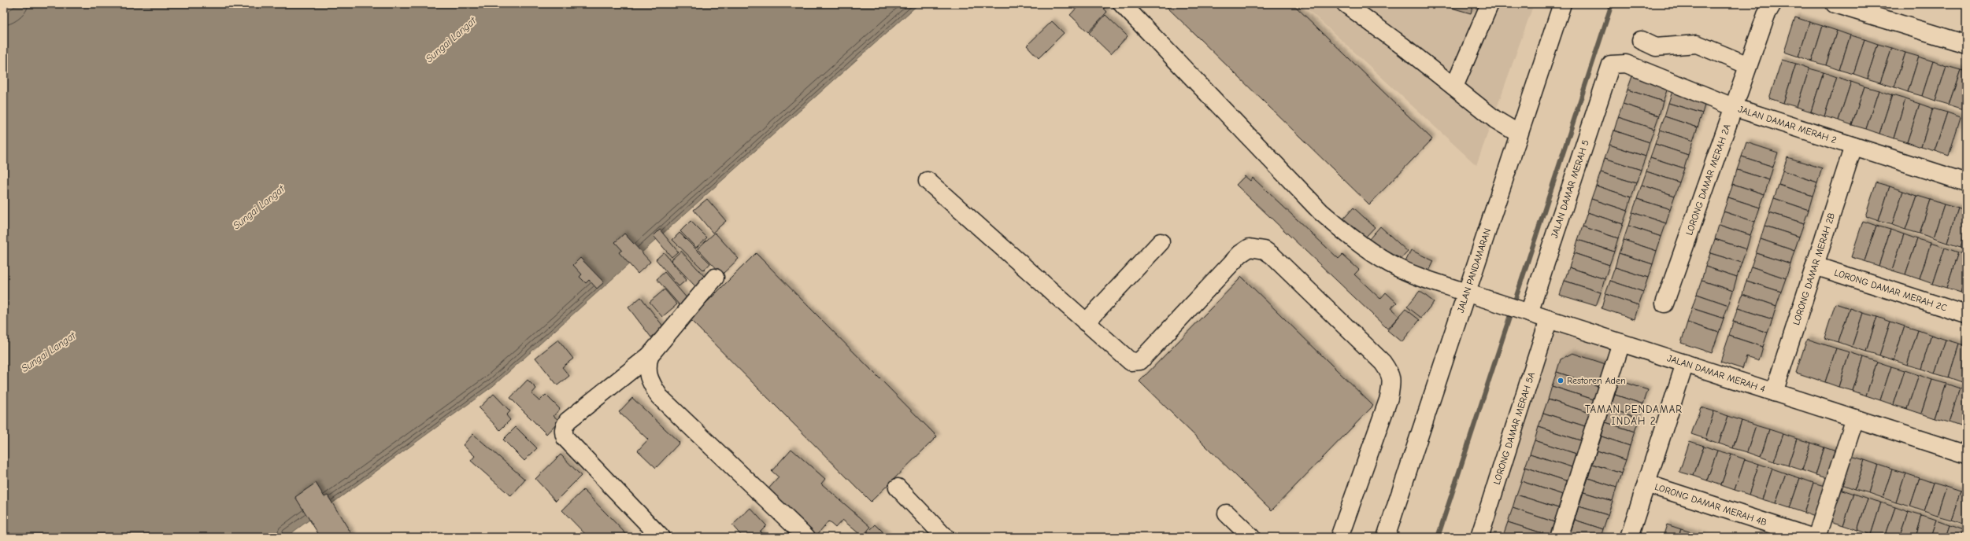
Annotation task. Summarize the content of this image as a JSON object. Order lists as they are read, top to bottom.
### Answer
{
  "streets": {
    "street": [
      "JALAN DAMAR MERAH 2",
      "LORONG DAMAR MERAH 2A",
      "JALAN DAMAR MERAH 5",
      "LORONG DAMAR MERAH 2B",
      "JALAN PANDAMARAN",
      "LORONG DAMAR MERAH 2C",
      "JALAN DAMAR MERAH 4",
      "LORONG DAMAR MERAH 5A",
      "LORONG DAMAR MERAH 4B"
    ]
  },
  "crossings": [
    ["JALAN DAMAR MERAH 2", "LORONG DAMAR MERAH 2A"],
    ["JALAN DAMAR MERAH 2", "JALAN DAMAR MERAH 5"],
    ["JALAN DAMAR MERAH 2", "LORONG DAMAR MERAH 2B"],
    ["JALAN DAMAR MERAH 5", "JALAN DAMAR MERAH 4"],
    ["LORONG DAMAR MERAH 2B", "LORONG DAMAR MERAH 2C"],
    ["LORONG DAMAR MERAH 2B", "JALAN DAMAR MERAH 4"],
    ["JALAN PANDAMARAN", "JALAN DAMAR MERAH 4"],
    ["JALAN DAMAR MERAH 4", "LORONG DAMAR MERAH 5A"]
  ],
  "districts": ["TAMAN PENDAMAR INDAH 2"],
  "water": ["Sungai Langat"],
  "places": ["Restoren Aden"]
}
